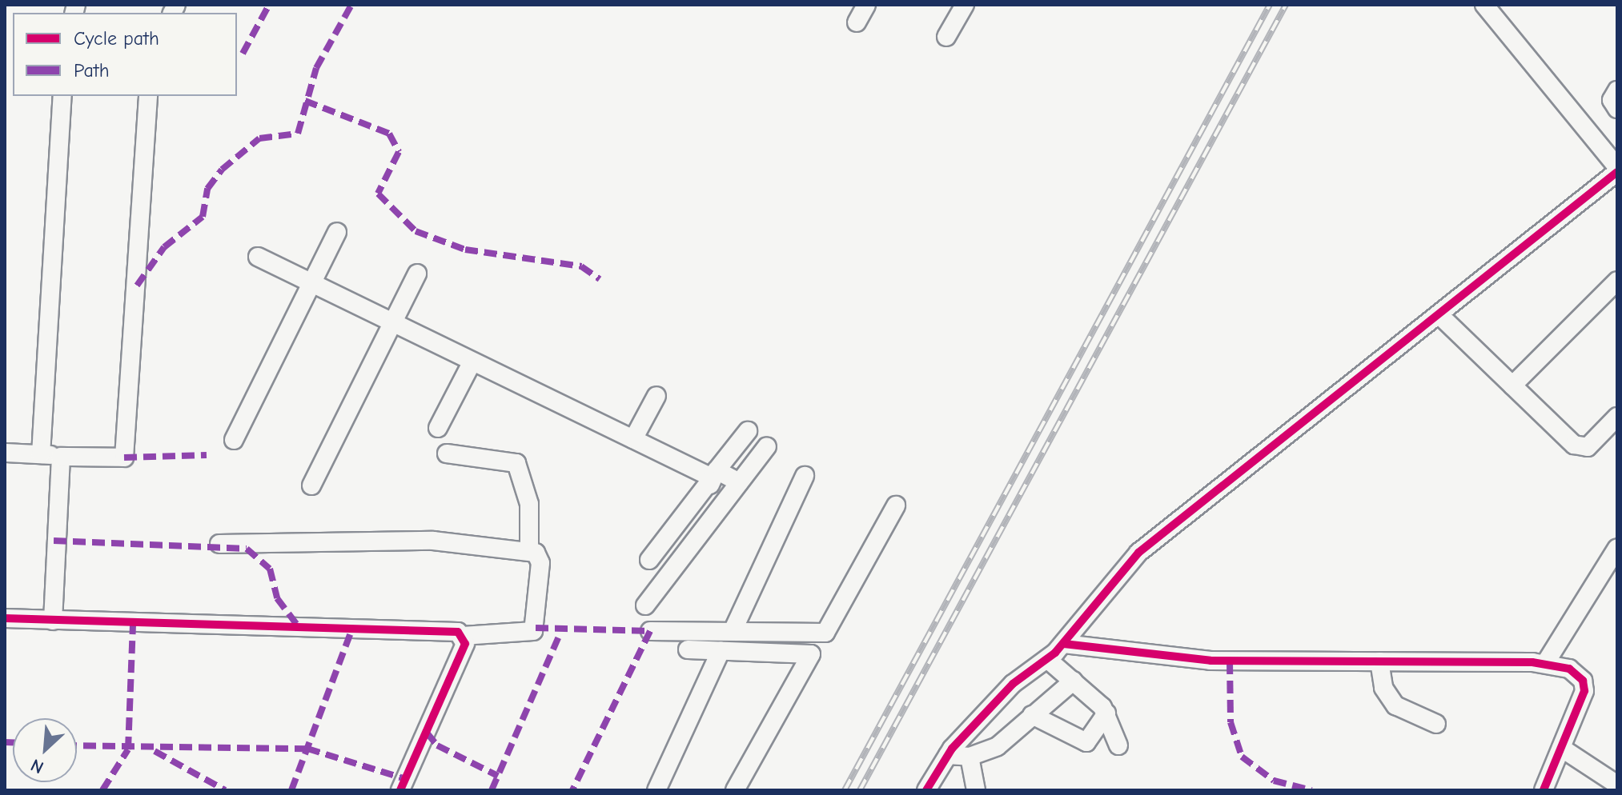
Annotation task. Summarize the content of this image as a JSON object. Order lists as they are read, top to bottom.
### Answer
{
  "legend": ["Cycle path", "Path"],
  "north": "bottom left"
}
